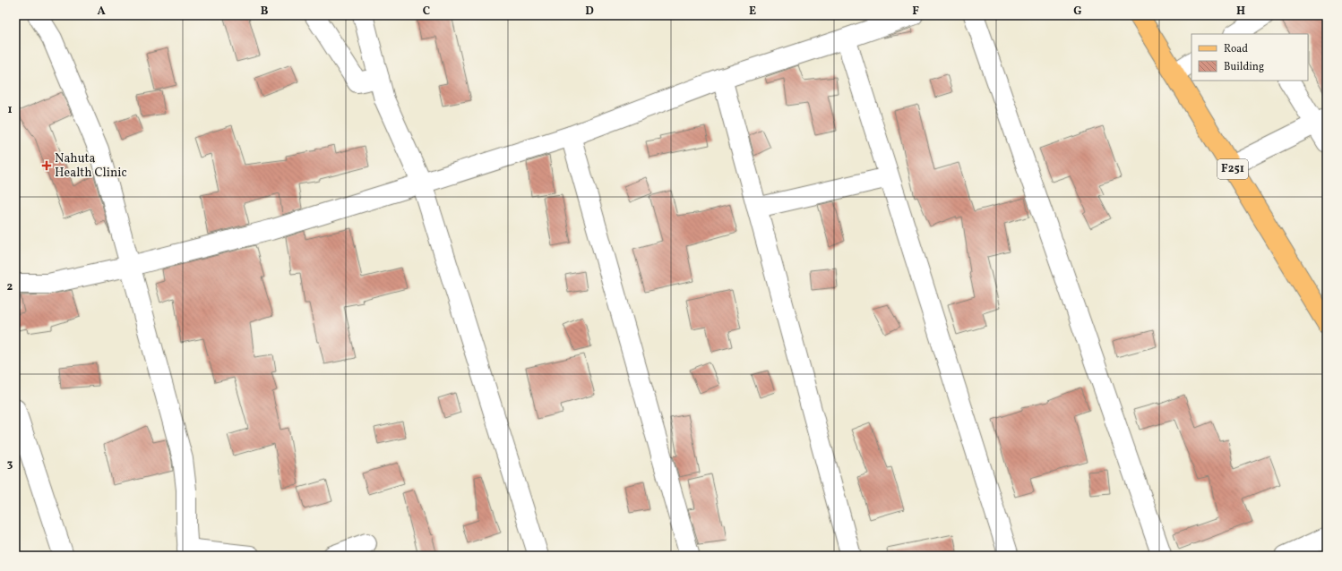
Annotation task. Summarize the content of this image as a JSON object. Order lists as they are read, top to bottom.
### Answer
{
  "streets": {
    "main road": ["F251"]
  },
  "places": {
    "health": ["Nahuta Health Clinic"]
  },
  "legend": ["Road", "Building"],
  "grid": {
    "columns": [
      "A",
      "B",
      "C",
      "D",
      "E",
      "F",
      "G",
      "H"
    ],
    "rows": ["1", "2", "3"]
  }
}
